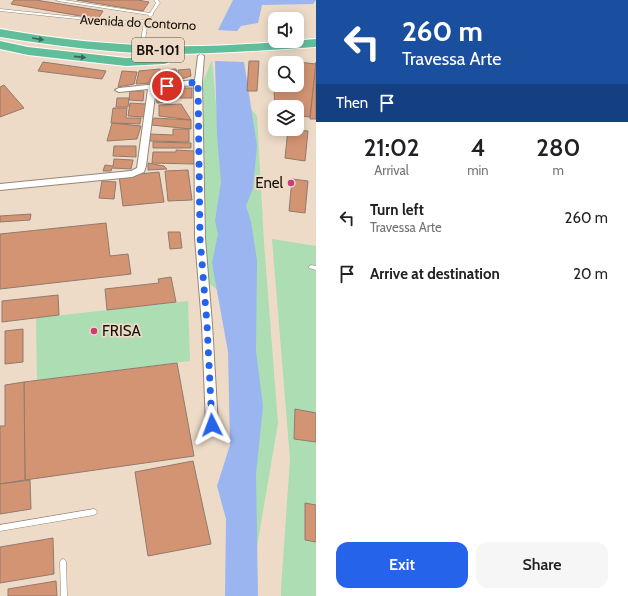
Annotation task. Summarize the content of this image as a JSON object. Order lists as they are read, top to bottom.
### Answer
{
  "streets": {
    "highway": ["Avenida do Contorno", "BR-101"]
  },
  "places": ["Enel", "FRISA"],
  "page": {
    "turn": ["260 m", "Travessa Arte"],
    "then": "Then",
    "eta": [
      "21:02",
      "Arrival",
      "4",
      "min",
      "280",
      "m"
    ],
    "list": [
      {
        "name": "Turn left",
        "note": "Travessa Arte",
        "value": "260 m"
      },
      {
        "name": "Arrive at destination",
        "value": "20 m"
      }
    ],
    "buttons": ["Exit", "Share"]
  }
}
